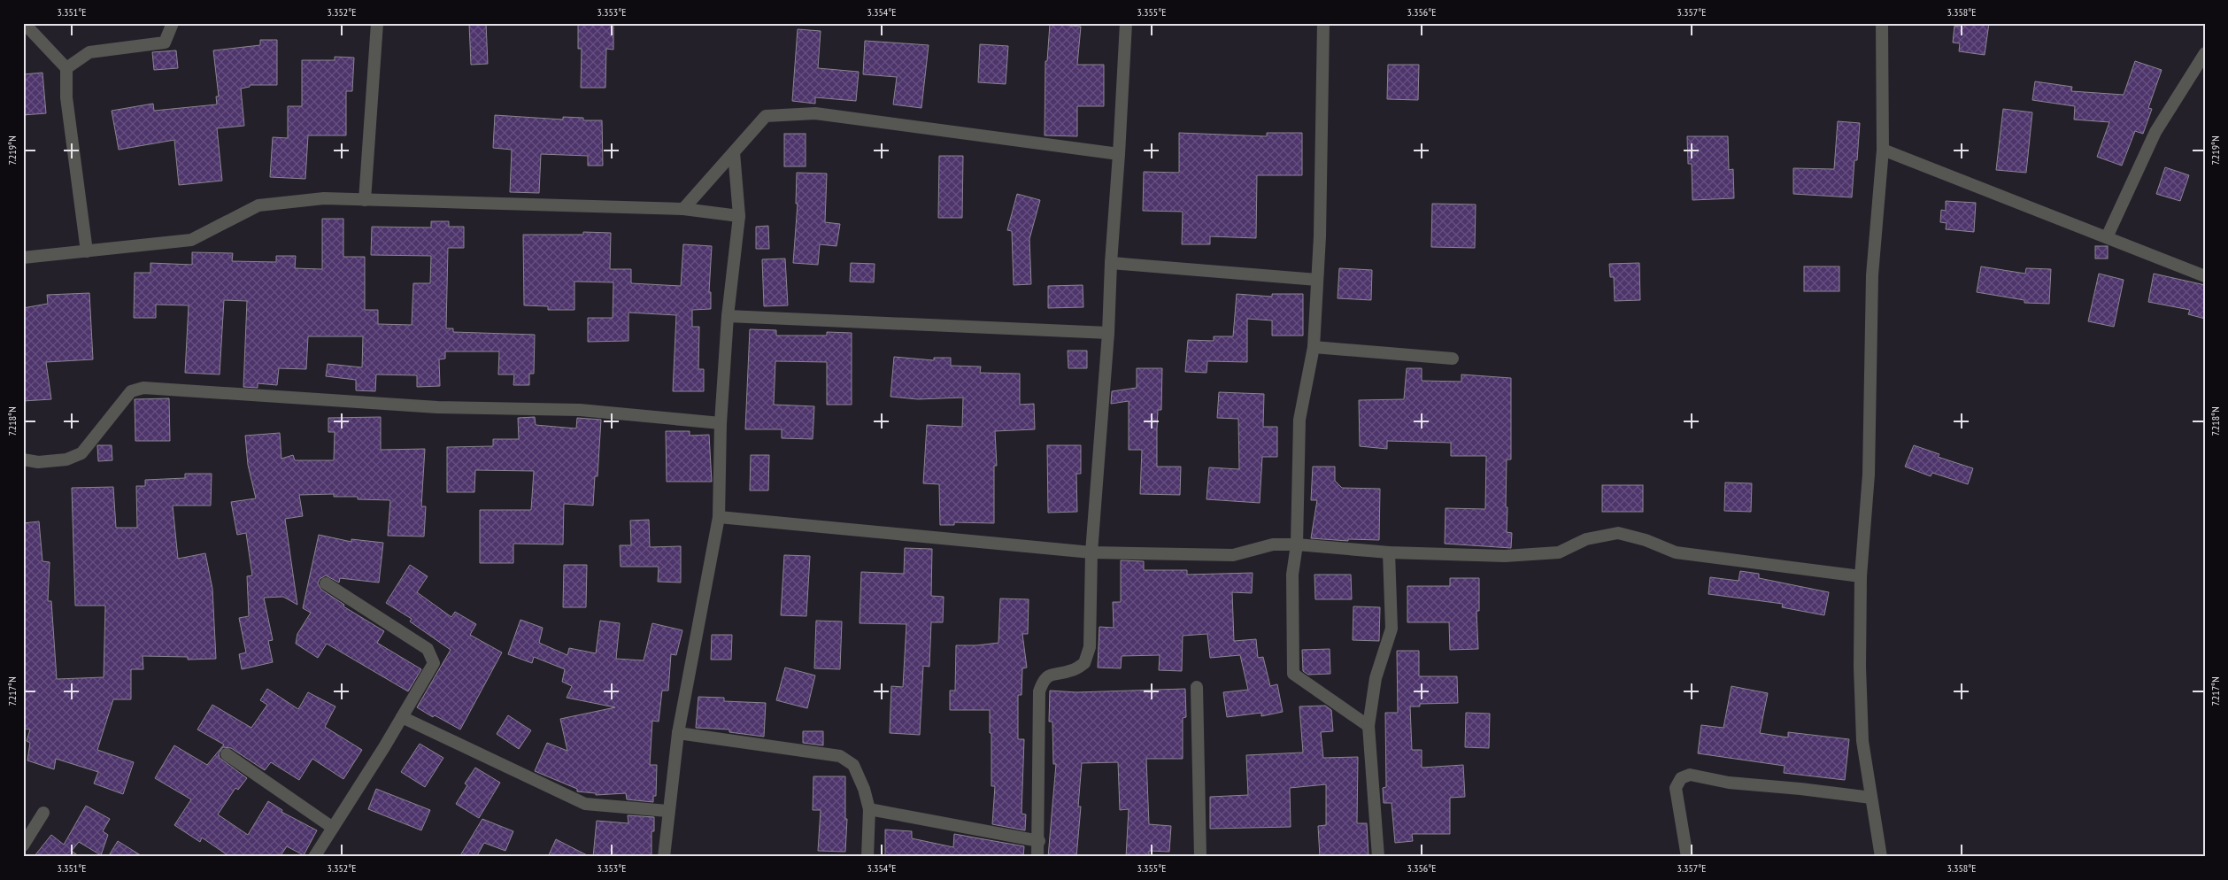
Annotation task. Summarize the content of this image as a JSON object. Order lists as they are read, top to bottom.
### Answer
{
  "coordinates": [
    "3.351°E",
    "3.352°E",
    "3.353°E",
    "3.354°E",
    "3.355°E",
    "3.356°E",
    "3.357°E",
    "3.358°E",
    "7.219°N",
    "7.218°N",
    "7.217°N"
  ]
}
